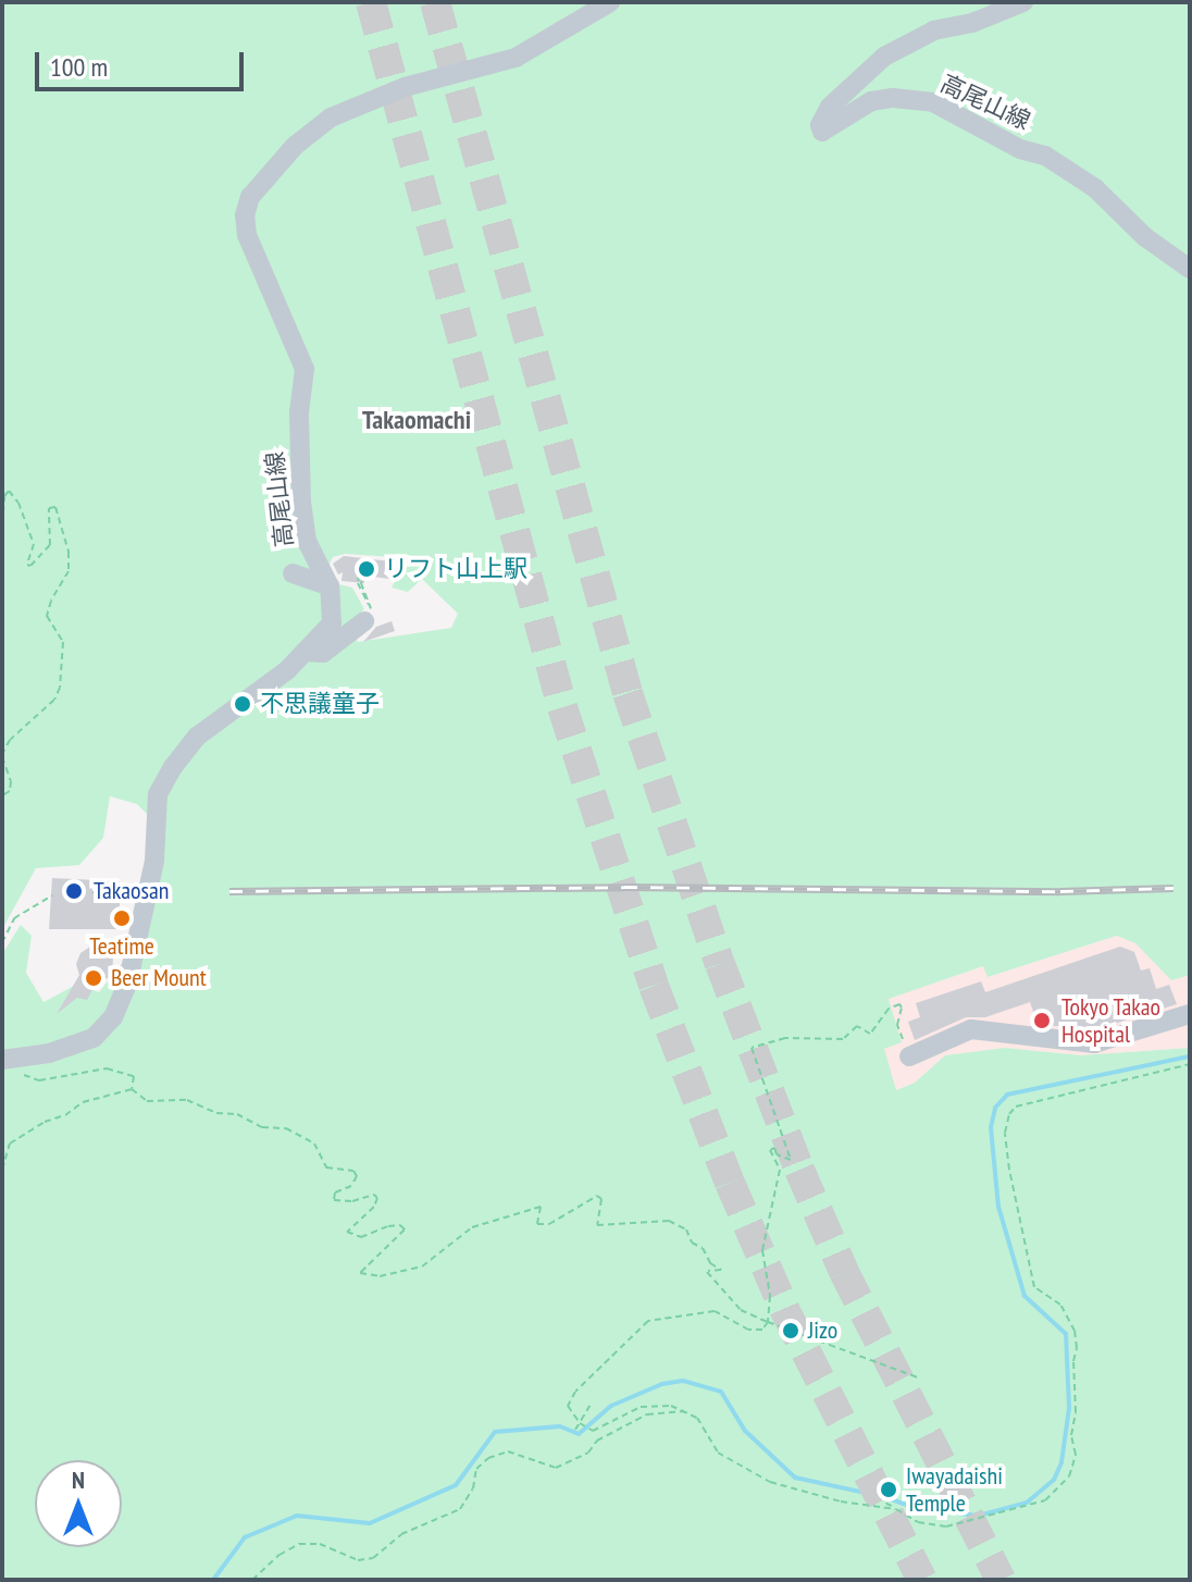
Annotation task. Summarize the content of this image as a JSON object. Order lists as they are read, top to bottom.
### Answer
{
  "streets": {
    "lane": ["高尾山線"]
  },
  "districts": ["Takaomachi"],
  "places": [
    "リフト山上駅",
    "不思議童子",
    "Takaosan",
    "Teatime",
    "Beer Mount",
    "Tokyo Takao Hospital",
    "Jizo",
    "Iwayadaishi Temple"
  ],
  "scale_bar": "100 m",
  "north": "top"
}
